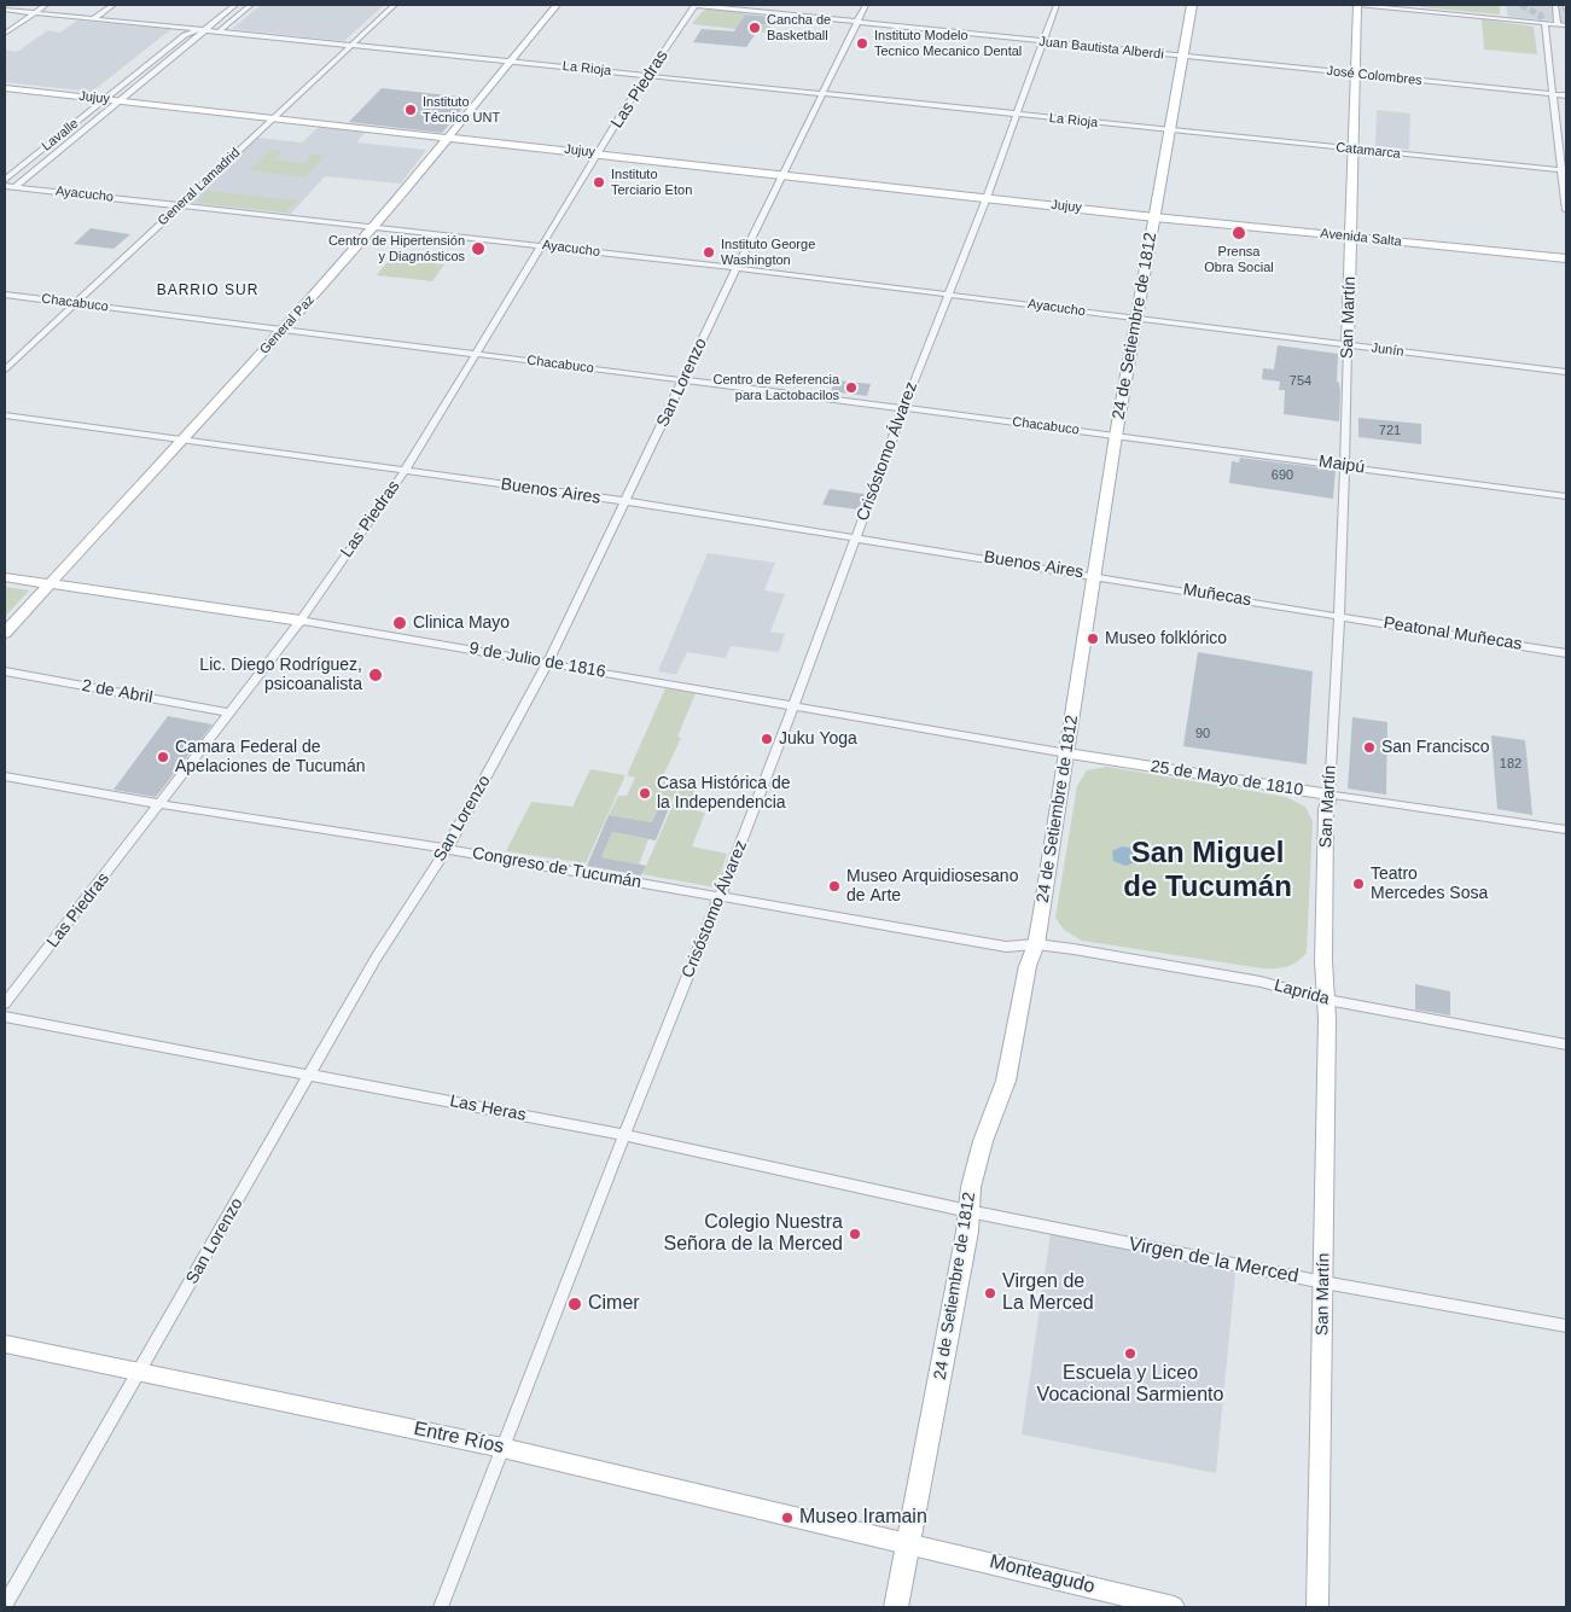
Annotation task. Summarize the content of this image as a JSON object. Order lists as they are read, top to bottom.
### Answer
{
  "streets": {
    "main road": ["24 de Setiembre de 1812"],
    "street": [
      "Juan Bautista Alberdi",
      "La Rioja",
      "José Colombres",
      "Las Piedras",
      "Jujuy",
      "Lavalle",
      "Catamarca",
      "General Lamadrid",
      "Ayacucho",
      "Avenida Salta",
      "Chacabuco",
      "San Martín",
      "General Paz",
      "Junín",
      "San Lorenzo",
      "Crisóstomo Álvarez",
      "Maipú",
      "Buenos Aires",
      "Muñecas",
      "Peatonal Muñecas",
      "9 de Julio de 1816",
      "2 de Abril",
      "25 de Mayo de 1810",
      "Congreso de Tucumán",
      "Laprida",
      "Las Heras",
      "Virgen de la Merced",
      "Entre Ríos",
      "Monteagudo"
    ]
  },
  "crossings": [
    ["Juan Bautista Alberdi", "José Colombres"],
    ["Juan Bautista Alberdi", "Las Piedras"],
    ["Juan Bautista Alberdi", "24 de Setiembre de 1812"],
    ["Juan Bautista Alberdi", "San Lorenzo"],
    ["Juan Bautista Alberdi", "Crisóstomo Álvarez"],
    ["La Rioja", "Las Piedras"],
    ["La Rioja", "Lavalle"],
    ["La Rioja", "Catamarca"],
    ["La Rioja", "General Lamadrid"],
    ["La Rioja", "General Paz"],
    ["La Rioja", "24 de Setiembre de 1812"],
    ["La Rioja", "San Lorenzo"],
    ["La Rioja", "Crisóstomo Álvarez"],
    ["José Colombres", "San Martín"],
    ["José Colombres", "24 de Setiembre de 1812"],
    ["Las Piedras", "Jujuy"],
    ["Las Piedras", "Ayacucho"],
    ["Las Piedras", "Chacabuco"],
    ["Las Piedras", "Buenos Aires"],
    ["Las Piedras", "9 de Julio de 1816"],
    ["Las Piedras", "2 de Abril"],
    ["Las Piedras", "Congreso de Tucumán"],
    ["Jujuy", "Lavalle"],
    ["Jujuy", "General Lamadrid"],
    ["Jujuy", "Avenida Salta"],
    ["Jujuy", "General Paz"],
    ["Jujuy", "24 de Setiembre de 1812"],
    ["Jujuy", "San Lorenzo"],
    ["Jujuy", "Crisóstomo Álvarez"],
    ["Lavalle", "Ayacucho"],
    ["Catamarca", "San Martín"],
    ["Catamarca", "24 de Setiembre de 1812"],
    ["General Lamadrid", "Ayacucho"],
    ["General Lamadrid", "Chacabuco"],
    ["Ayacucho", "General Paz"],
    ["Ayacucho", "24 de Setiembre de 1812"],
    ["Ayacucho", "Junín"],
    ["Ayacucho", "San Lorenzo"],
    ["Ayacucho", "Crisóstomo Álvarez"],
    ["Avenida Salta", "San Martín"],
    ["Avenida Salta", "24 de Setiembre de 1812"],
    ["Chacabuco", "General Paz"],
    ["Chacabuco", "24 de Setiembre de 1812"],
    ["Chacabuco", "San Lorenzo"],
    ["Chacabuco", "Crisóstomo Álvarez"],
    ["Chacabuco", "Maipú"],
    ["San Martín", "Junín"],
    ["San Martín", "Maipú"],
    ["San Martín", "Muñecas"],
    ["San Martín", "Peatonal Muñecas"],
    ["San Martín", "25 de Mayo de 1810"],
    ["San Martín", "Laprida"],
    ["San Martín", "Virgen de la Merced"],
    ["General Paz", "Buenos Aires"],
    ["General Paz", "9 de Julio de 1816"],
    ["24 de Setiembre de 1812", "Junín"],
    ["24 de Setiembre de 1812", "Maipú"],
    ["24 de Setiembre de 1812", "Buenos Aires"],
    ["24 de Setiembre de 1812", "Muñecas"],
    ["24 de Setiembre de 1812", "9 de Julio de 1816"],
    ["24 de Setiembre de 1812", "25 de Mayo de 1810"],
    ["24 de Setiembre de 1812", "Congreso de Tucumán"],
    ["24 de Setiembre de 1812", "Laprida"],
    ["24 de Setiembre de 1812", "Las Heras"],
    ["24 de Setiembre de 1812", "Virgen de la Merced"],
    ["24 de Setiembre de 1812", "Entre Ríos"],
    ["24 de Setiembre de 1812", "Monteagudo"],
    ["San Lorenzo", "Buenos Aires"],
    ["San Lorenzo", "9 de Julio de 1816"],
    ["San Lorenzo", "Congreso de Tucumán"],
    ["San Lorenzo", "Las Heras"],
    ["San Lorenzo", "Entre Ríos"],
    ["Crisóstomo Álvarez", "Buenos Aires"],
    ["Crisóstomo Álvarez", "9 de Julio de 1816"],
    ["Crisóstomo Álvarez", "Congreso de Tucumán"],
    ["Crisóstomo Álvarez", "Las Heras"],
    ["Crisóstomo Álvarez", "Entre Ríos"],
    ["Buenos Aires", "Muñecas"],
    ["Muñecas", "Peatonal Muñecas"],
    ["9 de Julio de 1816", "25 de Mayo de 1810"],
    ["Congreso de Tucumán", "Laprida"],
    ["Las Heras", "Virgen de la Merced"],
    ["Entre Ríos", "Monteagudo"]
  ],
  "districts": ["BARRIO SUR", "San Miguel de Tucumán"],
  "places": [
    "Cancha de Basketball",
    "Instituto Modelo Tecnico Mecanico Dental",
    "Instituto Técnico UNT",
    "Instituto Terciario Eton",
    "Prensa Obra Social",
    "Centro de Hipertensión y Diagnósticos",
    "Instituto George Washington",
    "Centro de Referencia para Lactobacilos",
    "Clinica Mayo",
    "Museo folklórico",
    "Lic. Diego Rodríguez, psicoanalista",
    "Juku Yoga",
    "San Francisco",
    "Camara Federal de Apelaciones de Tucumán",
    "Casa Histórica de la Independencia",
    "Teatro Mercedes Sosa",
    "Museo Arquidiosesano de Arte",
    "Colegio Nuestra Señora de la Merced",
    "Virgen de La Merced",
    "Cimer",
    "Escuela y Liceo Vocacional Sarmiento",
    "Museo Iramain"
  ],
  "house_numbers": [
    "754",
    "721",
    "690",
    "90",
    "182"
  ]
}
